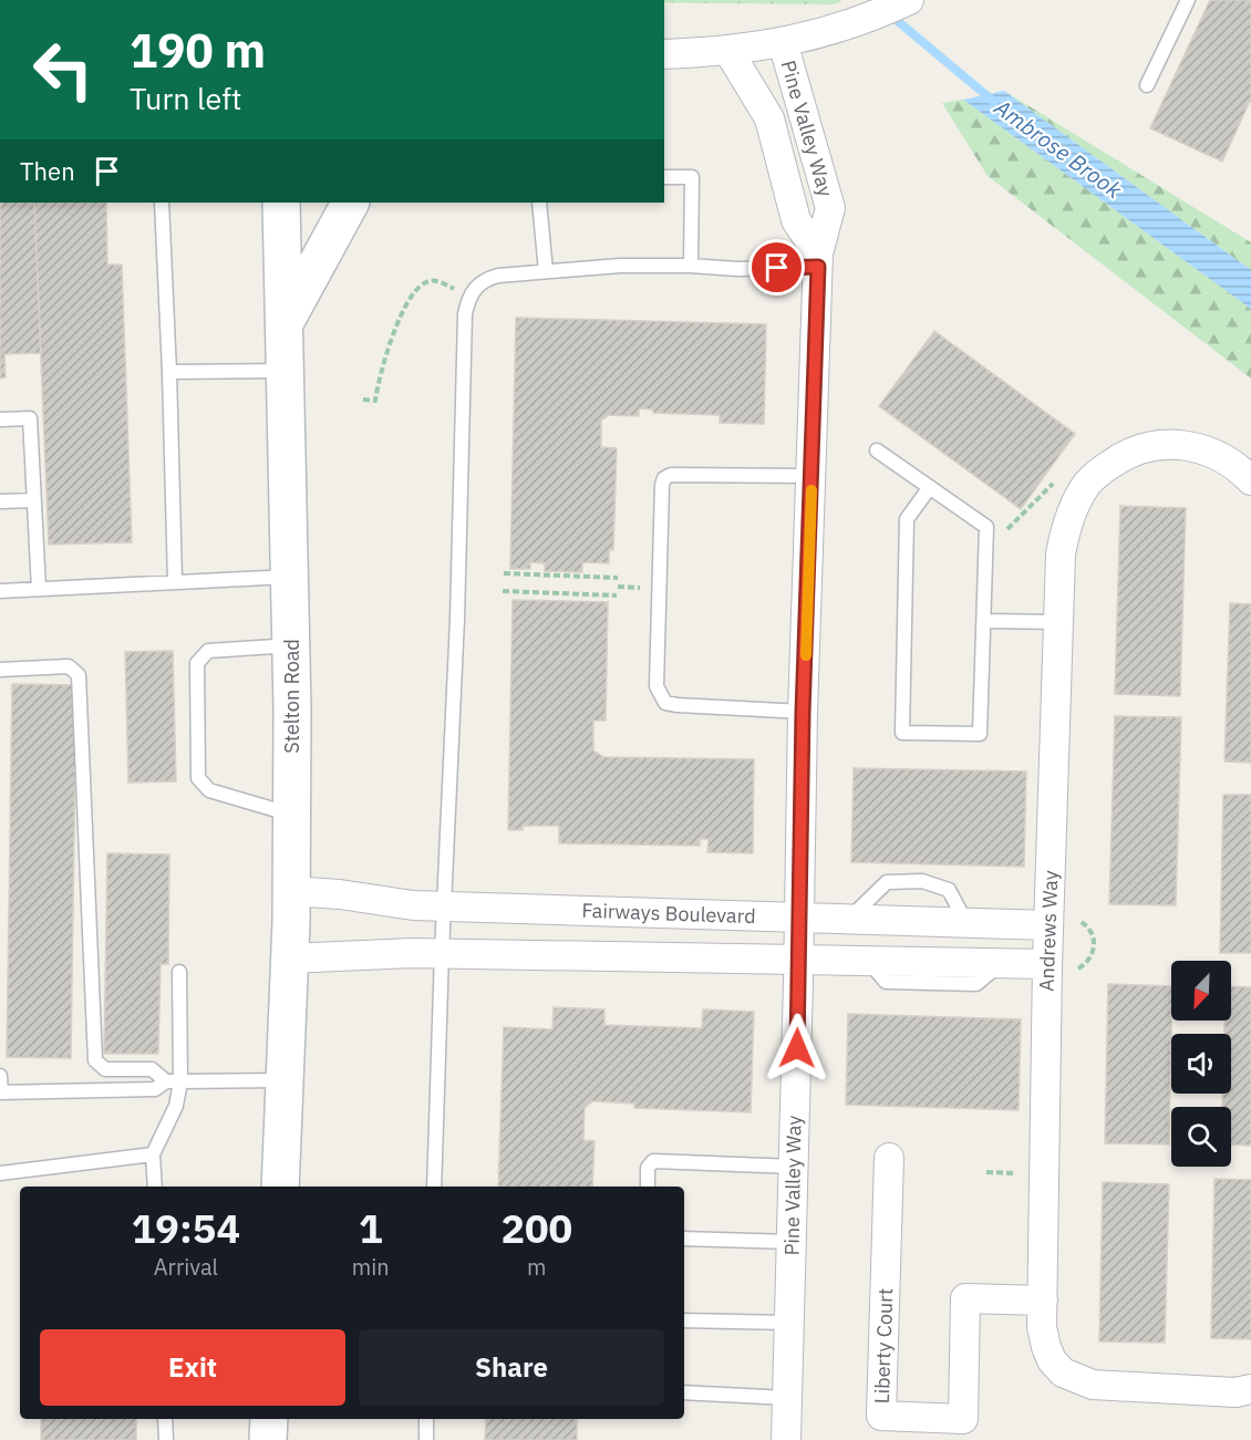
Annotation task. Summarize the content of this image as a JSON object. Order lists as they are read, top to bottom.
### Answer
{
  "streets": {
    "main road": ["Stelton Road"],
    "street": [
      "Pine Valley Way",
      "Fairways Boulevard",
      "Andrews Way",
      "Liberty Court"
    ]
  },
  "crossings": [
    ["Pine Valley Way", "Fairways Boulevard"],
    ["Stelton Road", "Fairways Boulevard"],
    ["Fairways Boulevard", "Andrews Way"],
    ["Andrews Way", "Liberty Court"]
  ],
  "water": ["Ambrose Brook"],
  "north": "bottom left",
  "page": {
    "turn": ["190 m", "Turn left"],
    "then": "Then",
    "eta": [
      "19:54",
      "Arrival",
      "1",
      "min",
      "200",
      "m"
    ],
    "buttons": ["Exit", "Share"]
  }
}
